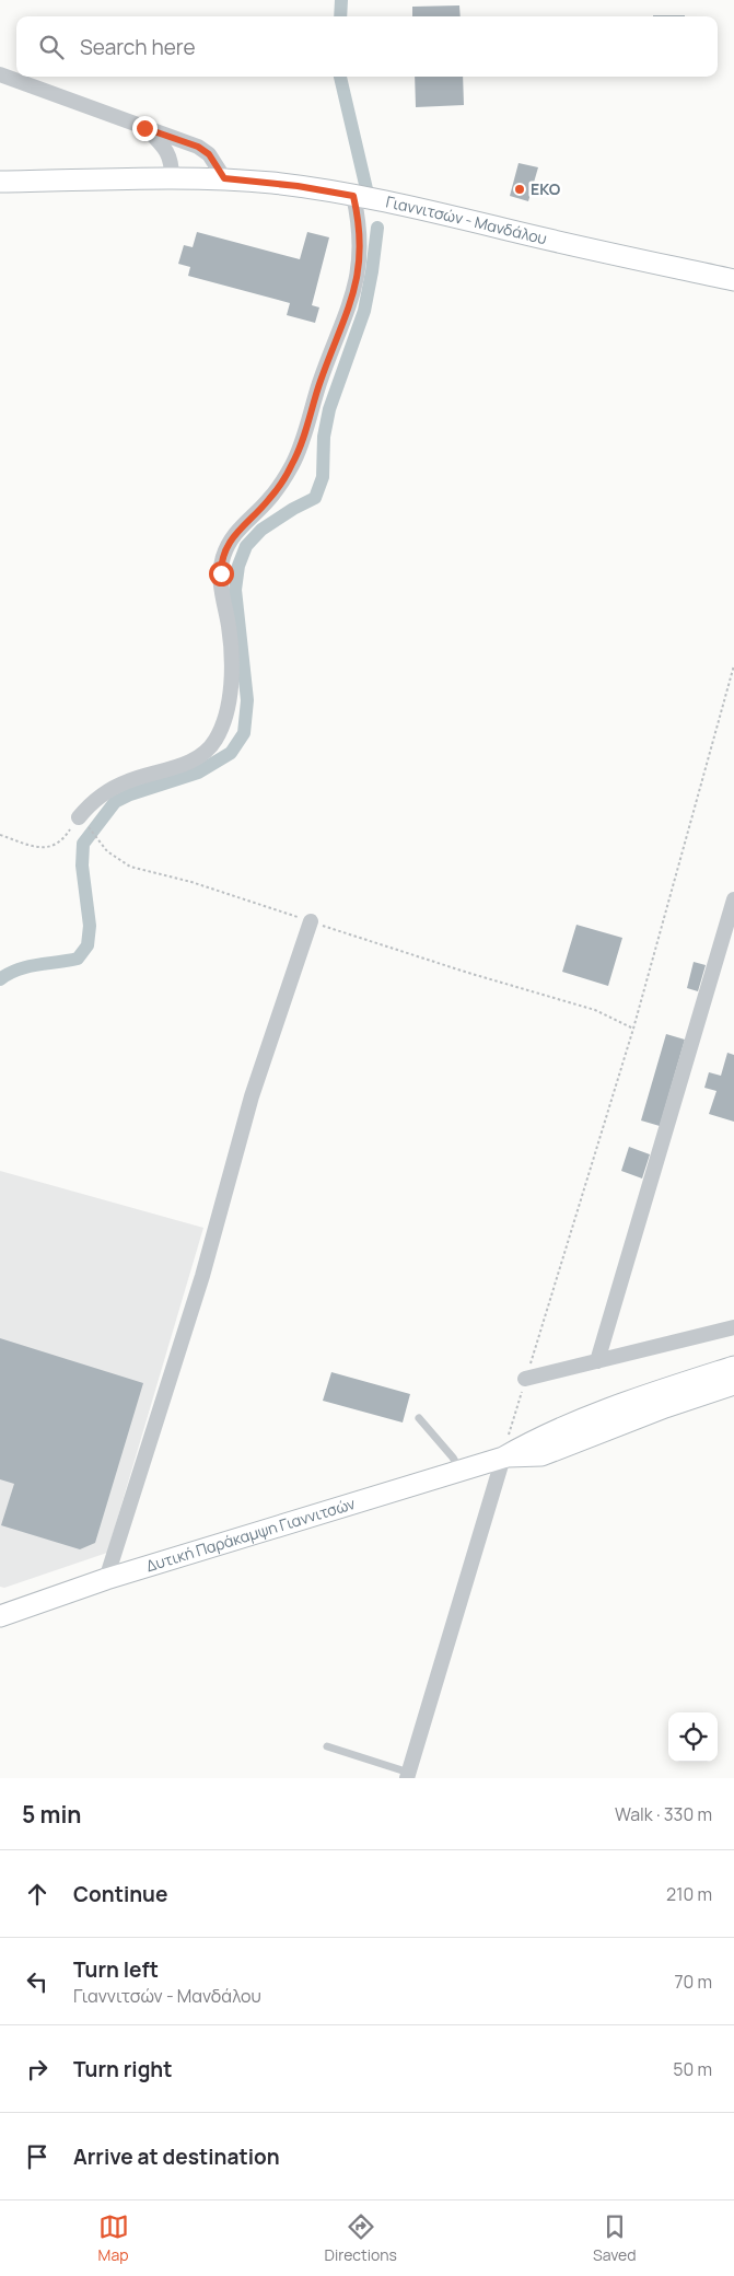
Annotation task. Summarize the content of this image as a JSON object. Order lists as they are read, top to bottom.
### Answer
{
  "streets": {
    "main road": ["Γιαννιτσών - Μανδάλου", "Δυτική Παράκαμψη Γιαννιτσών"]
  },
  "places": ["EKO"],
  "page": {
    "search": "Search here",
    "heading": ["5 min", "Walk · 330 m"],
    "list": [
      ["Continue", "210 m"],
      ["Turn left", "Γιαννιτσών - Μανδάλου", "70 m"],
      ["Turn right", "50 m"],
      "Arrive at destination"
    ],
    "nav": ["Map", "Directions", "Saved"]
  }
}
